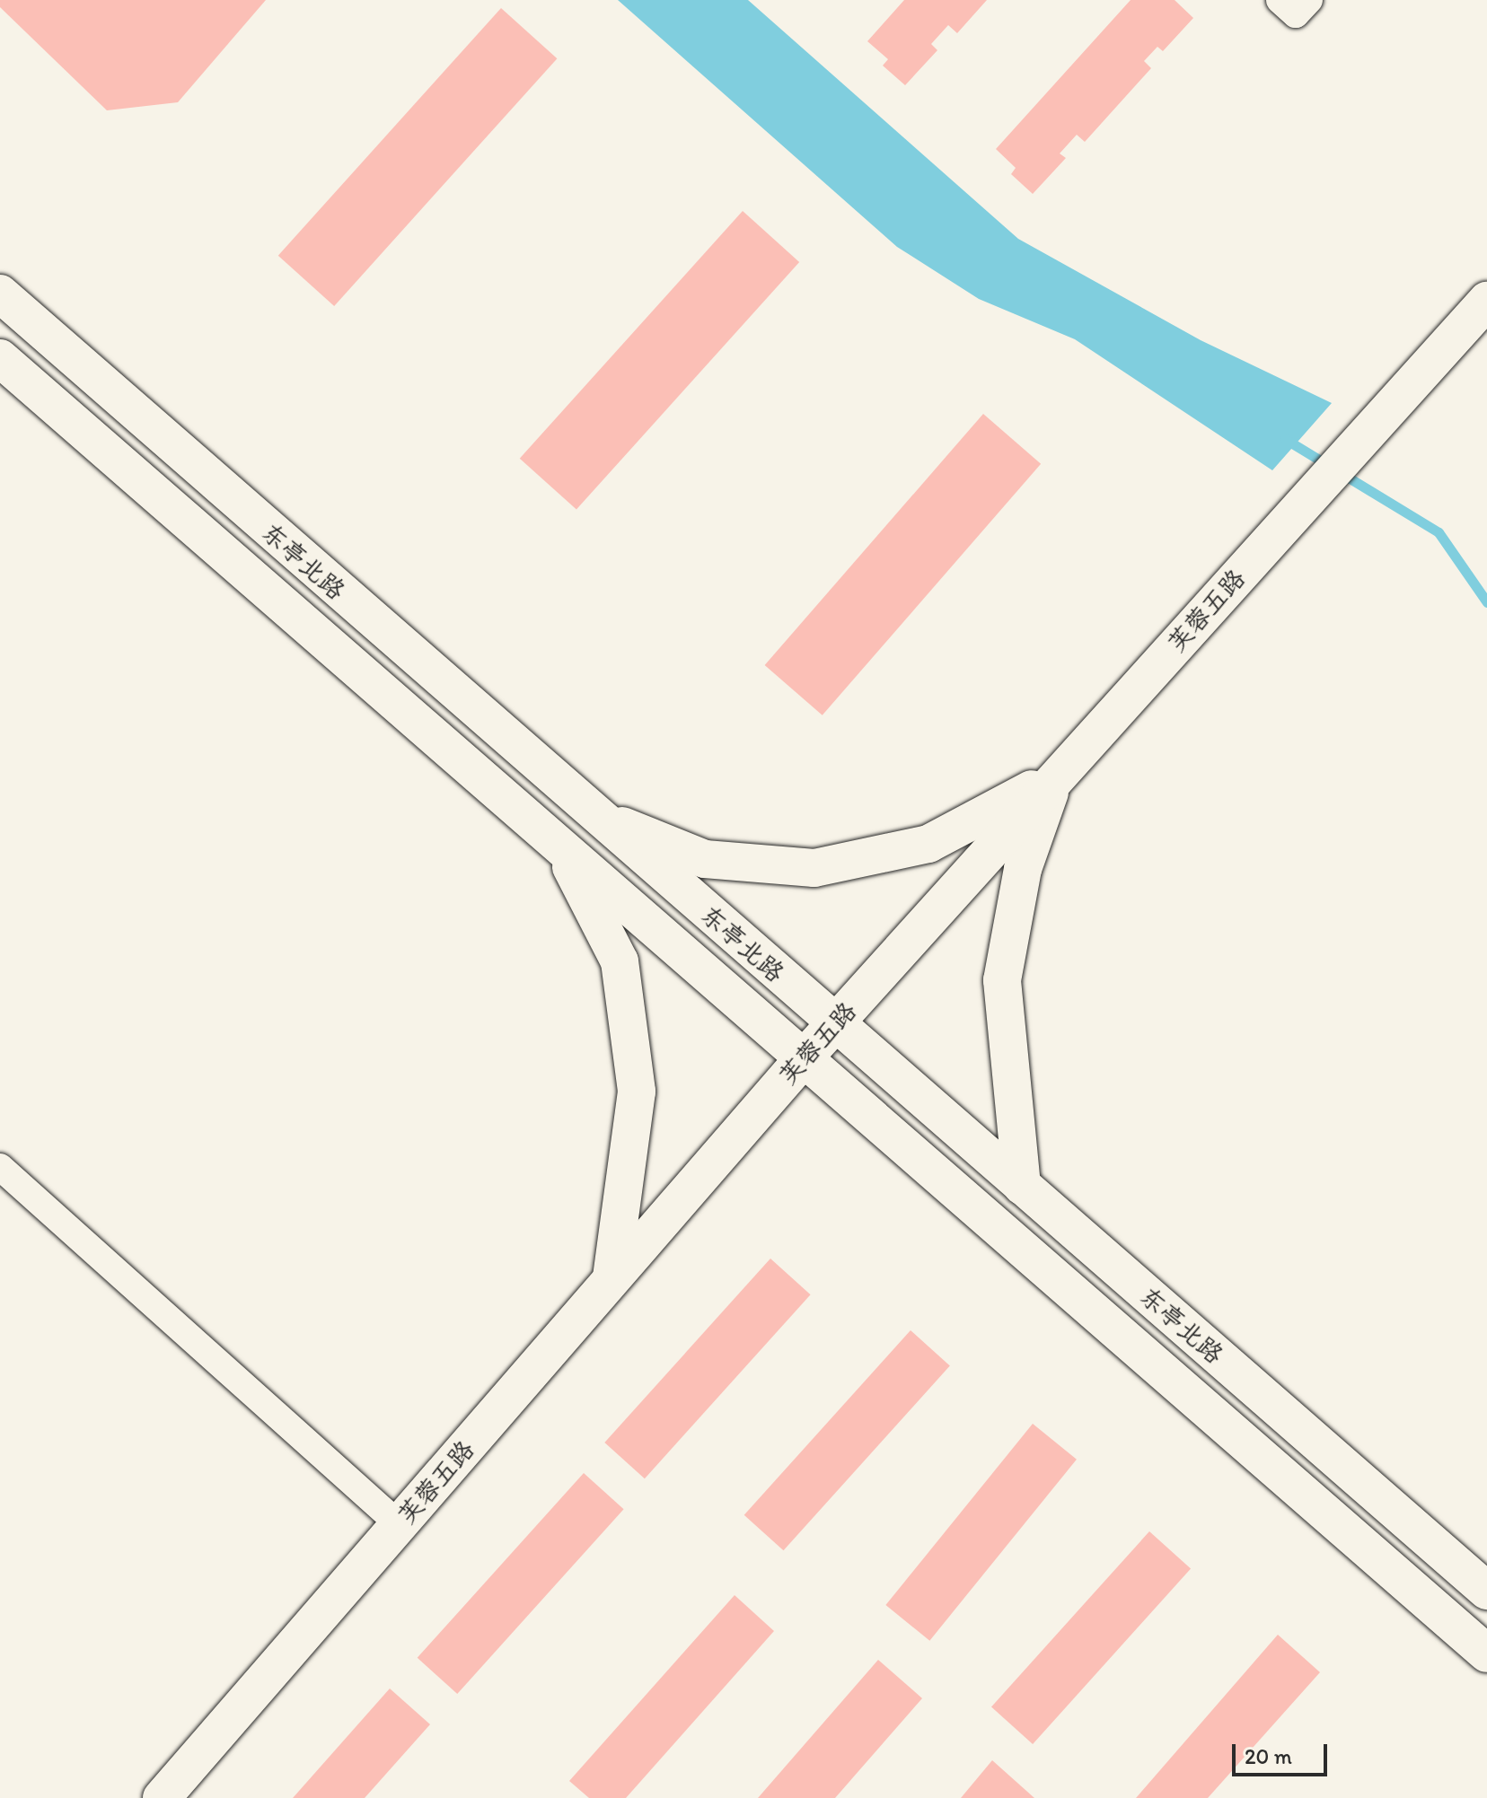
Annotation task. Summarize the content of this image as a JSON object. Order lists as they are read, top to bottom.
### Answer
{
  "streets": {
    "main road": ["东亭北路", "芙蓉五路"]
  },
  "crossings": [
    ["东亭北路", "芙蓉五路"]
  ],
  "scale_bar": "20 m"
}
